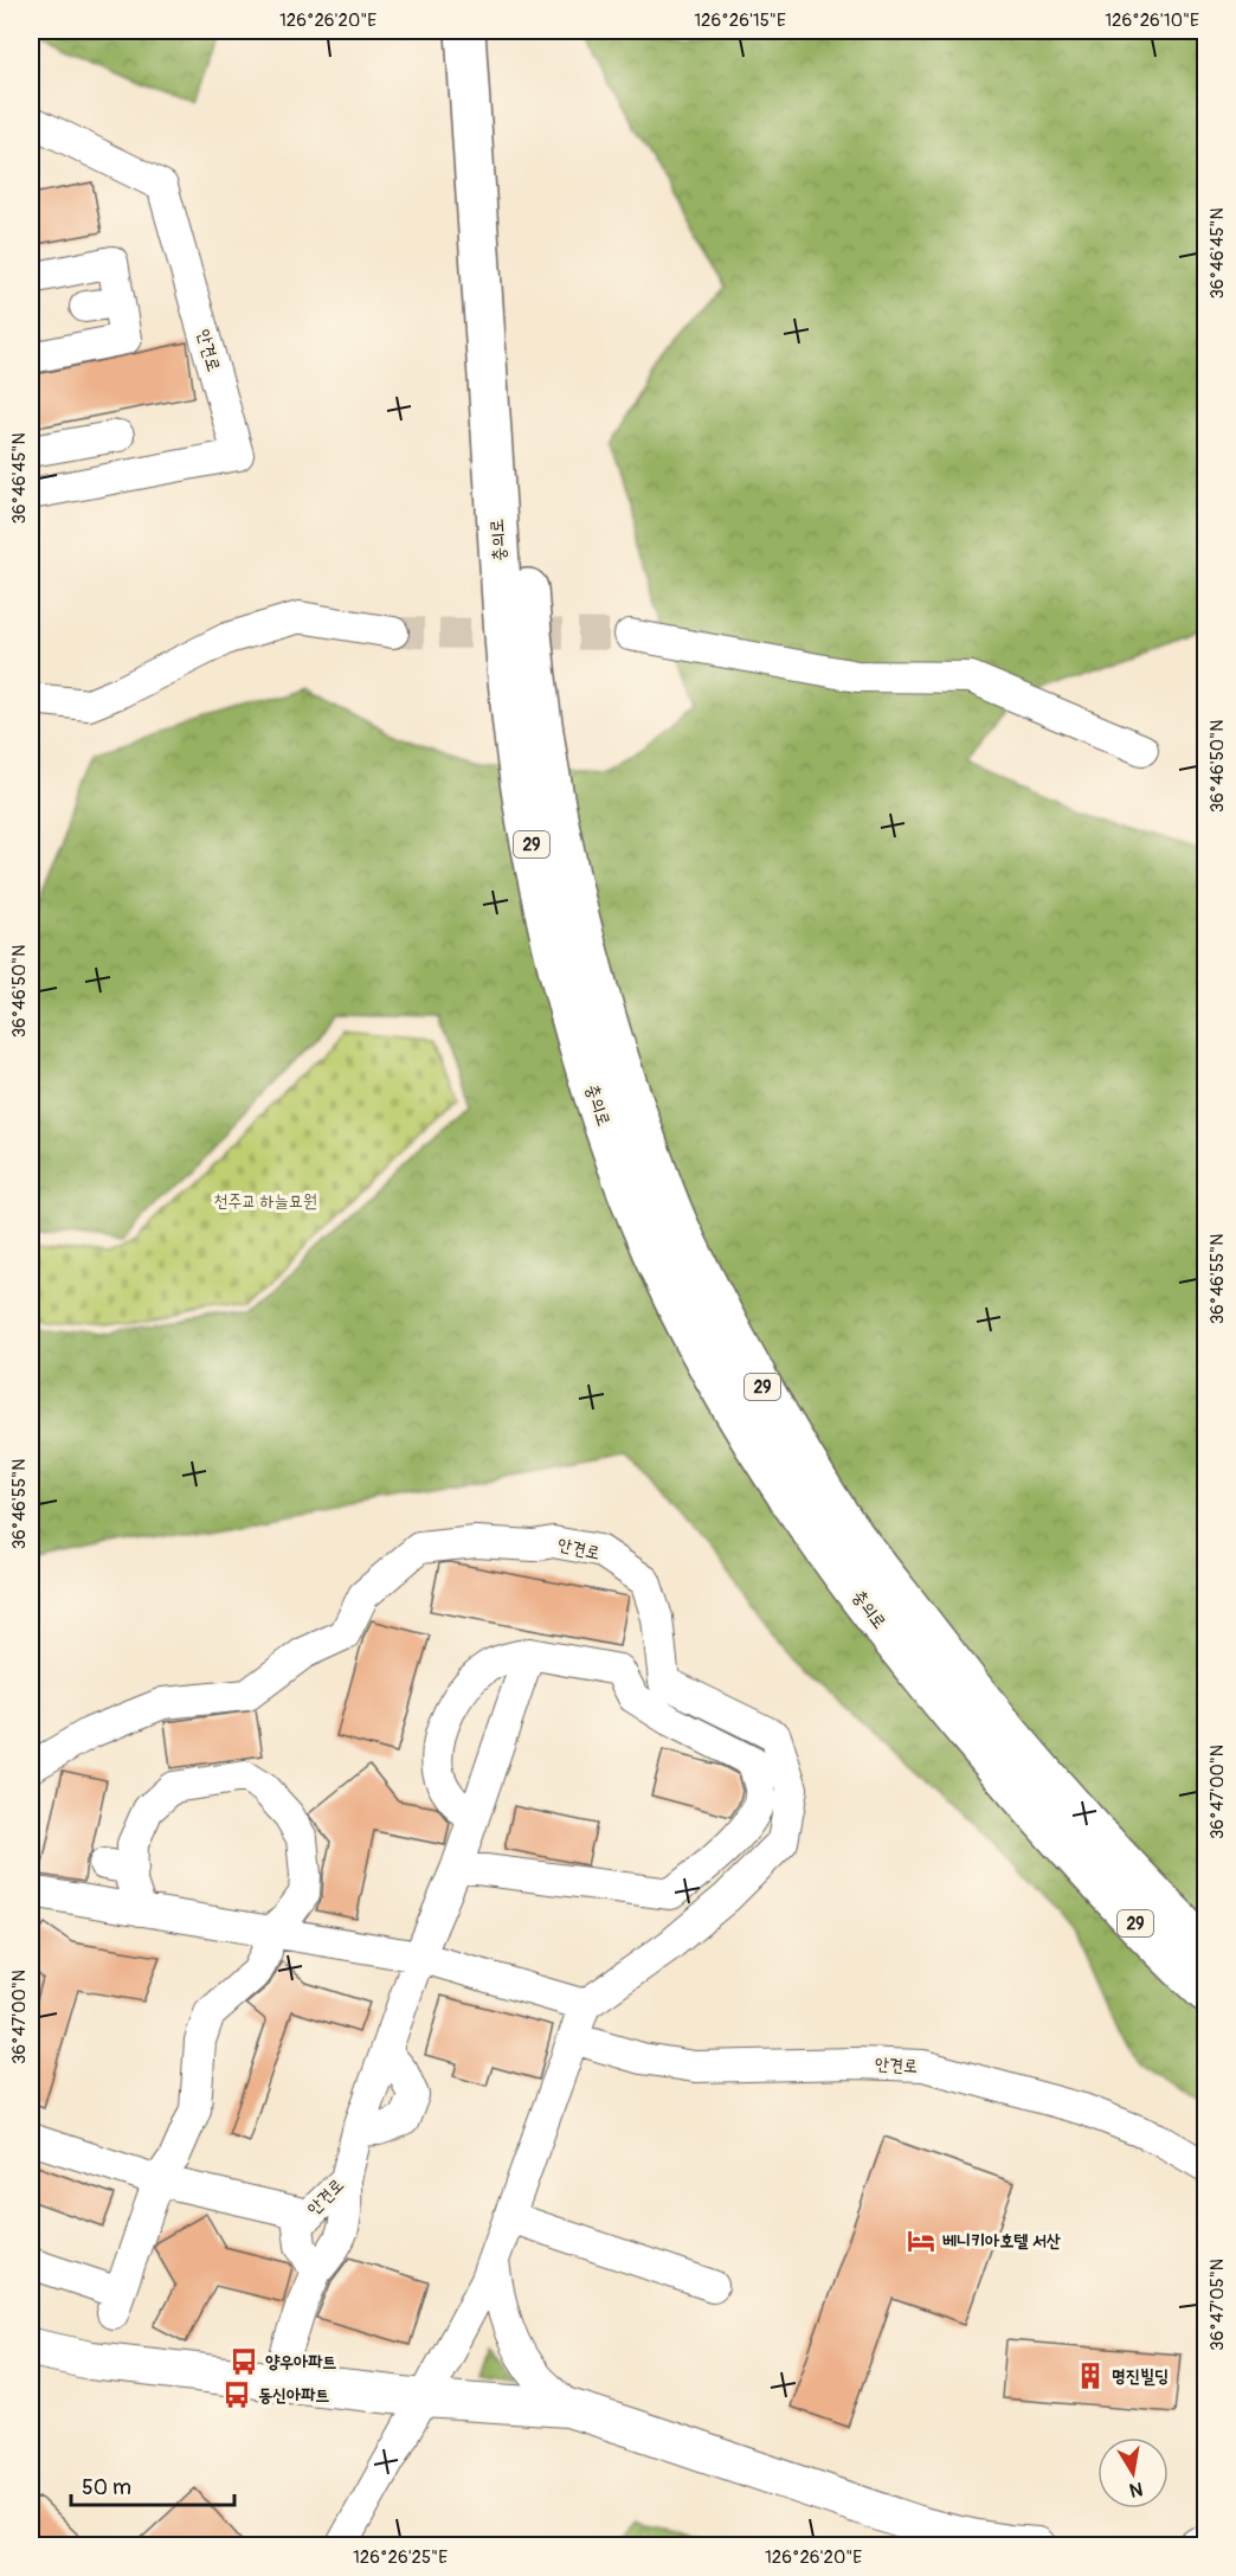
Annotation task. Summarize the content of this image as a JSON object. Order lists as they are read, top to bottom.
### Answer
{
  "streets": {
    "highway": ["충의로", "29"],
    "street": ["안견로"]
  },
  "parks": ["천주교 하늘묘원"],
  "places": {
    "hotel": ["베니키아호텔 서산"],
    "bus stop": ["양우아파트", "동신아파트"],
    "building": ["명진빌딩"]
  },
  "scale_bar": "50 m",
  "north": "bottom",
  "coordinates": [
    "126°26'20\"E",
    "126°26'15\"E",
    "126°26'10\"E",
    "36°46'45\"N",
    "36°46'50\"N",
    "36°46'55\"N",
    "36°47'00\"N",
    "36°47'05\"N",
    "126°26'25\"E"
  ]
}
